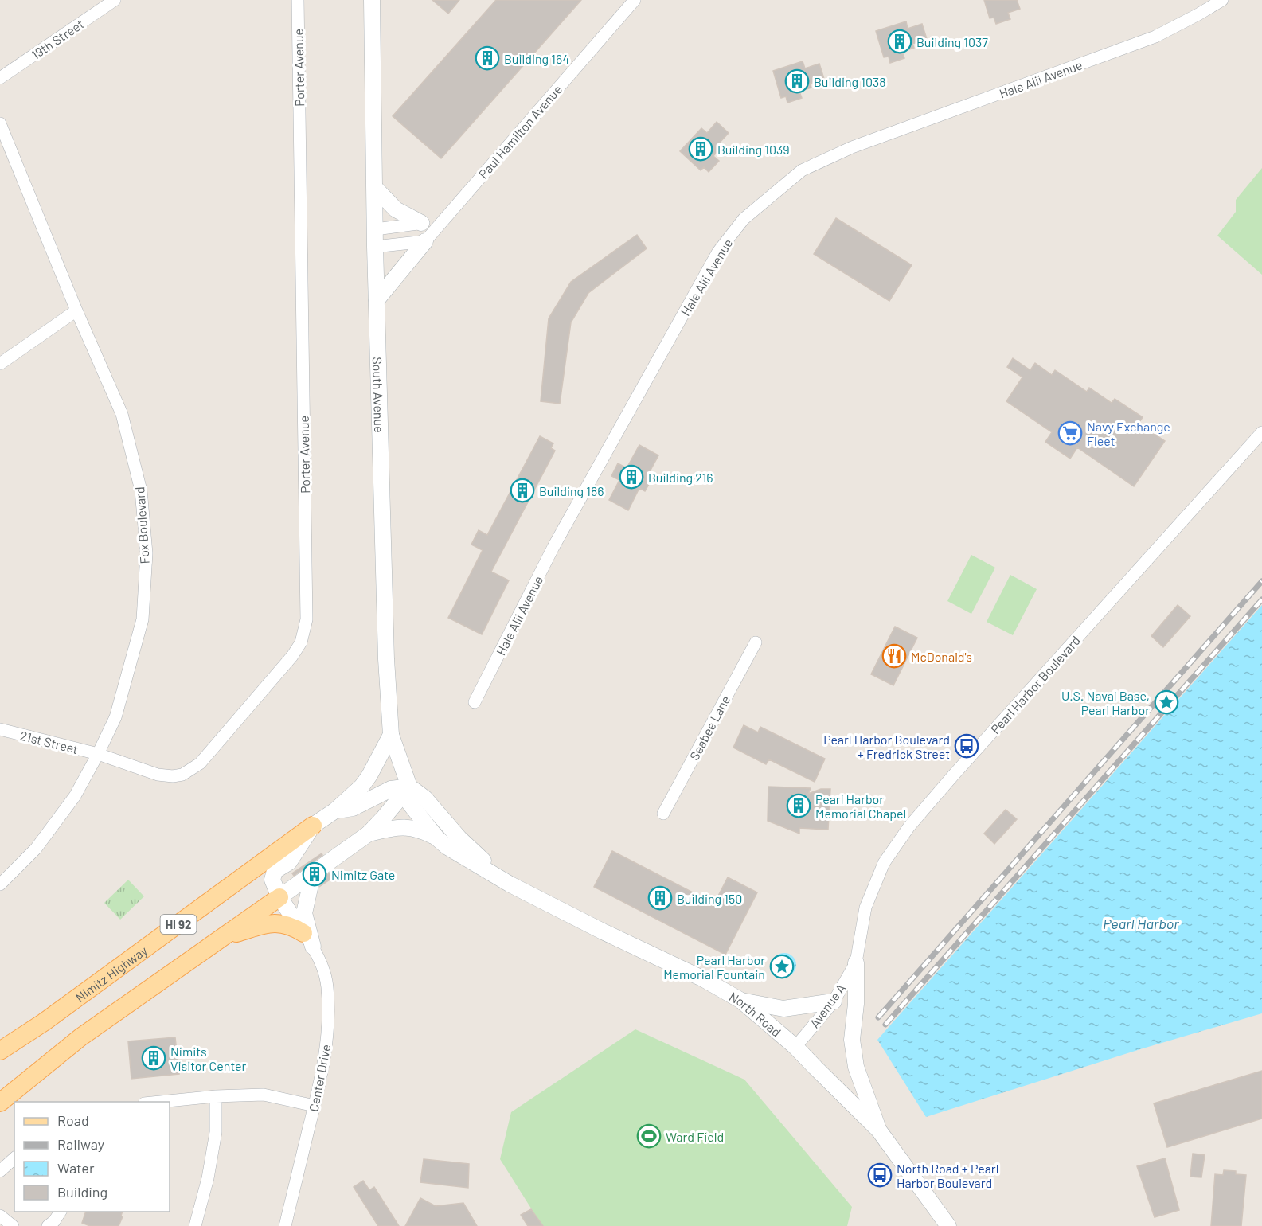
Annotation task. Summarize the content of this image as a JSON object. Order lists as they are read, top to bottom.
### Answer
{
  "streets": {
    "main road": ["HI 92", "Nimitz Highway"],
    "street": [
      "19th Street",
      "Porter Avenue",
      "Hale Alii Avenue",
      "Paul Hamilton Avenue",
      "South Avenue",
      "Fox Boulevard",
      "Pearl Harbor Boulevard",
      "Seabee Lane",
      "21st Street",
      "Avenue A",
      "North Road",
      "Center Drive"
    ]
  },
  "crossings": [
    ["Porter Avenue", "Fox Boulevard"],
    ["Porter Avenue", "21st Street"],
    ["South Avenue", "North Road"],
    ["Fox Boulevard", "21st Street"],
    ["Pearl Harbor Boulevard", "Avenue A"],
    ["Avenue A", "North Road"]
  ],
  "water": ["Pearl Harbor"],
  "places": {
    "building": [
      "Building 1037",
      "Building 164",
      "Building 1038",
      "Building 1039",
      "Building 216",
      "Building 186",
      "Pearl Harbor Memorial Chapel",
      "Nimitz Gate",
      "Building 150",
      "Nimits Visitor Center"
    ],
    "supermarket": ["Navy Exchange Fleet"],
    "restaurant": ["McDonald's"],
    "place": ["U.S. Naval Base, Pearl Harbor", "Pearl Harbor Memorial Fountain"],
    "bus stop": ["Pearl Harbor Boulevard + Fredrick Street", "North Road + Pearl Harbor Boulevard"],
    "sports": ["Ward Field"]
  },
  "legend": [
    "Road",
    "Railway",
    "Water",
    "Building"
  ]
}
